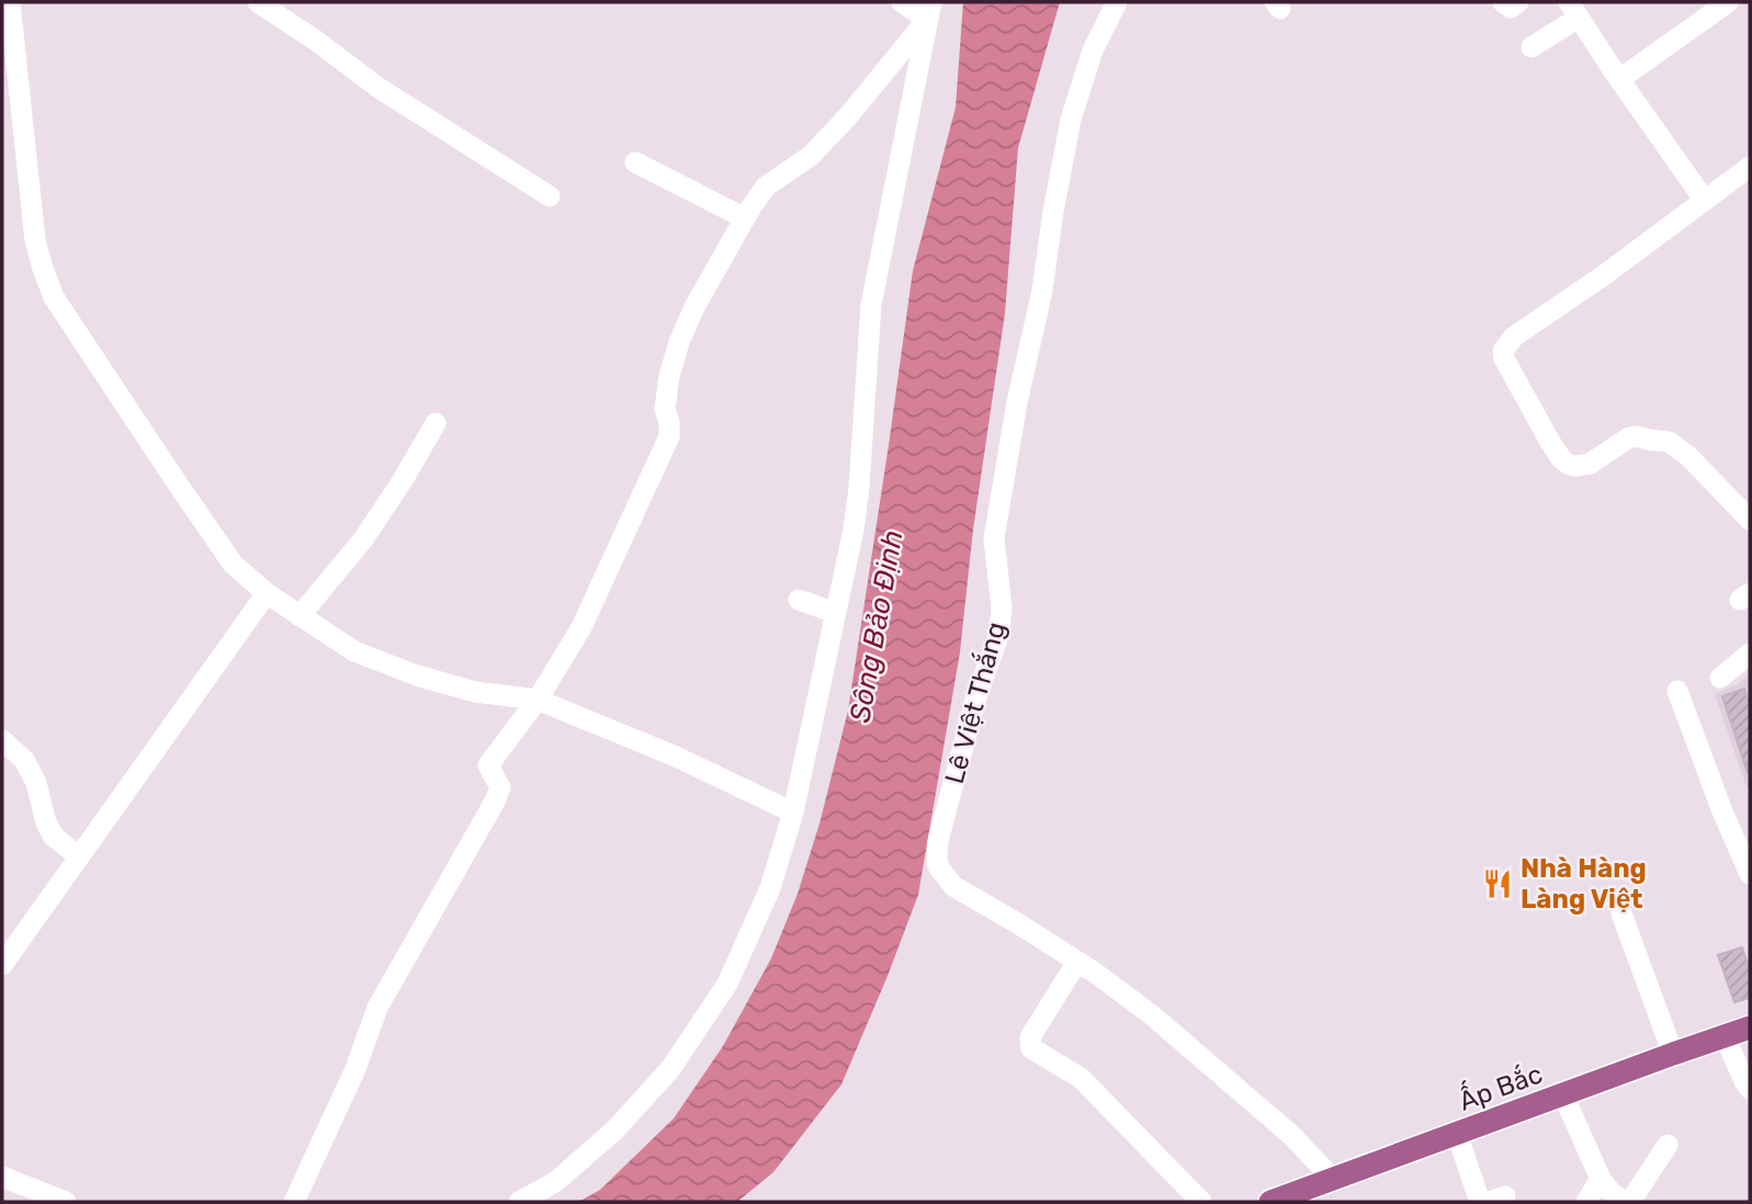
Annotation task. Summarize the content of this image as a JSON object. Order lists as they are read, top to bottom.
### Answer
{
  "streets": {
    "main road": ["Ấp Bắc"],
    "street": ["Lê Việt Thắng"]
  },
  "crossings": [
    ["Lê Việt Thắng", "Ấp Bắc"]
  ],
  "water": ["Sông Bảo Định"],
  "places": {
    "restaurant": ["Nhà Hàng Làng Việt"]
  }
}
